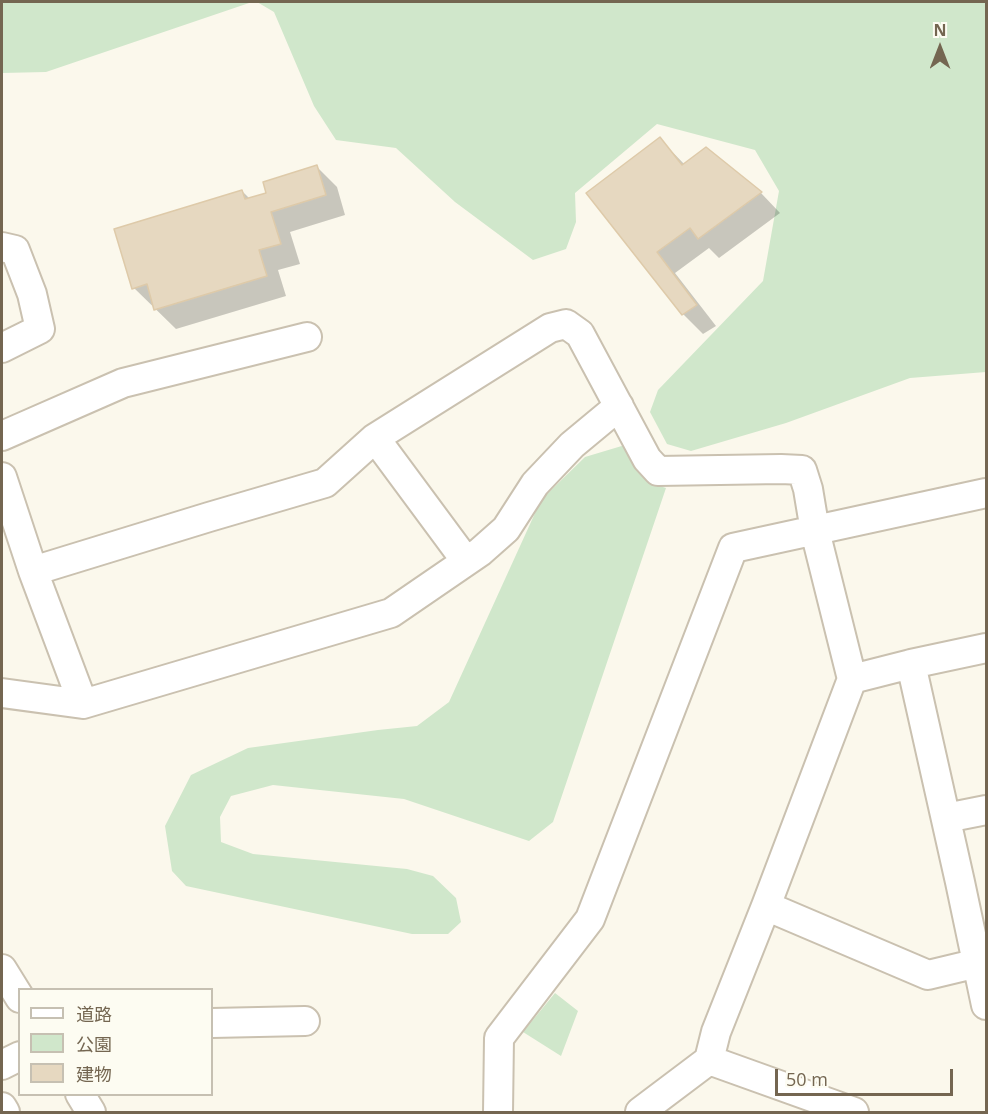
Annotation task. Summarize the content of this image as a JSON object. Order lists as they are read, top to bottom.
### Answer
{
  "legend": ["道路", "公園", "建物"],
  "scale_bar": "50 m",
  "north": "top"
}
